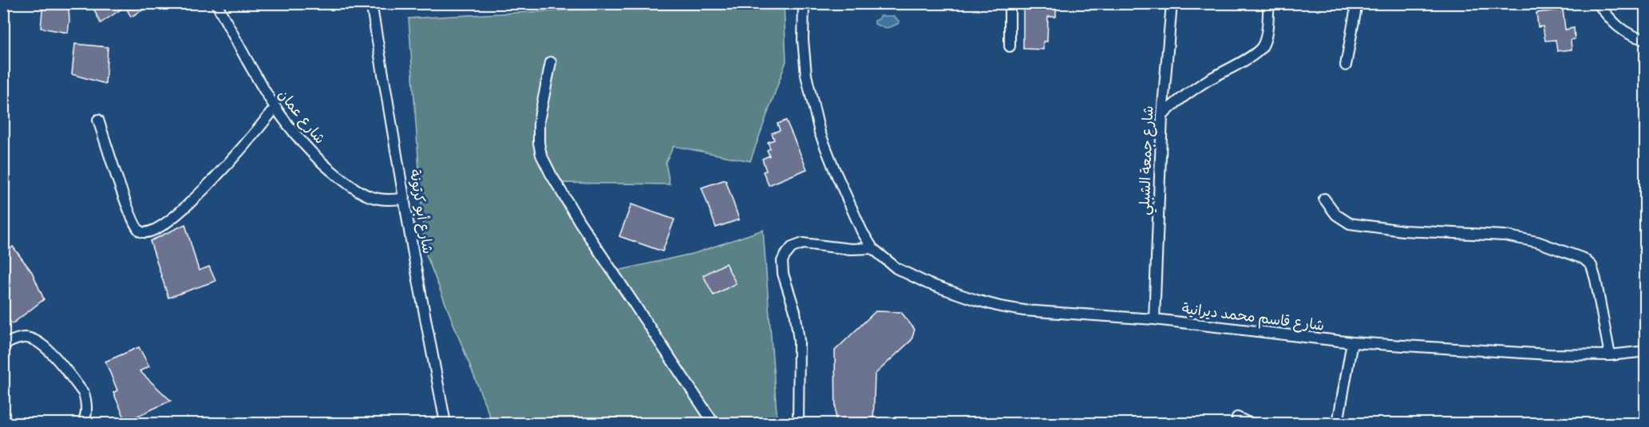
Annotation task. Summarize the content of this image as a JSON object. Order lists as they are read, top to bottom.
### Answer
{
  "streets": {
    "street": [
      "شارع عمان",
      "شارع جمعة الشبلي",
      "شارع أبو كرتونة",
      "شارع قاسم محمد ديرانية"
    ]
  },
  "crossings": [
    ["شارع عمان", "شارع أبو كرتونة"],
    ["شارع جمعة الشبلي", "شارع قاسم محمد ديرانية"]
  ]
}
